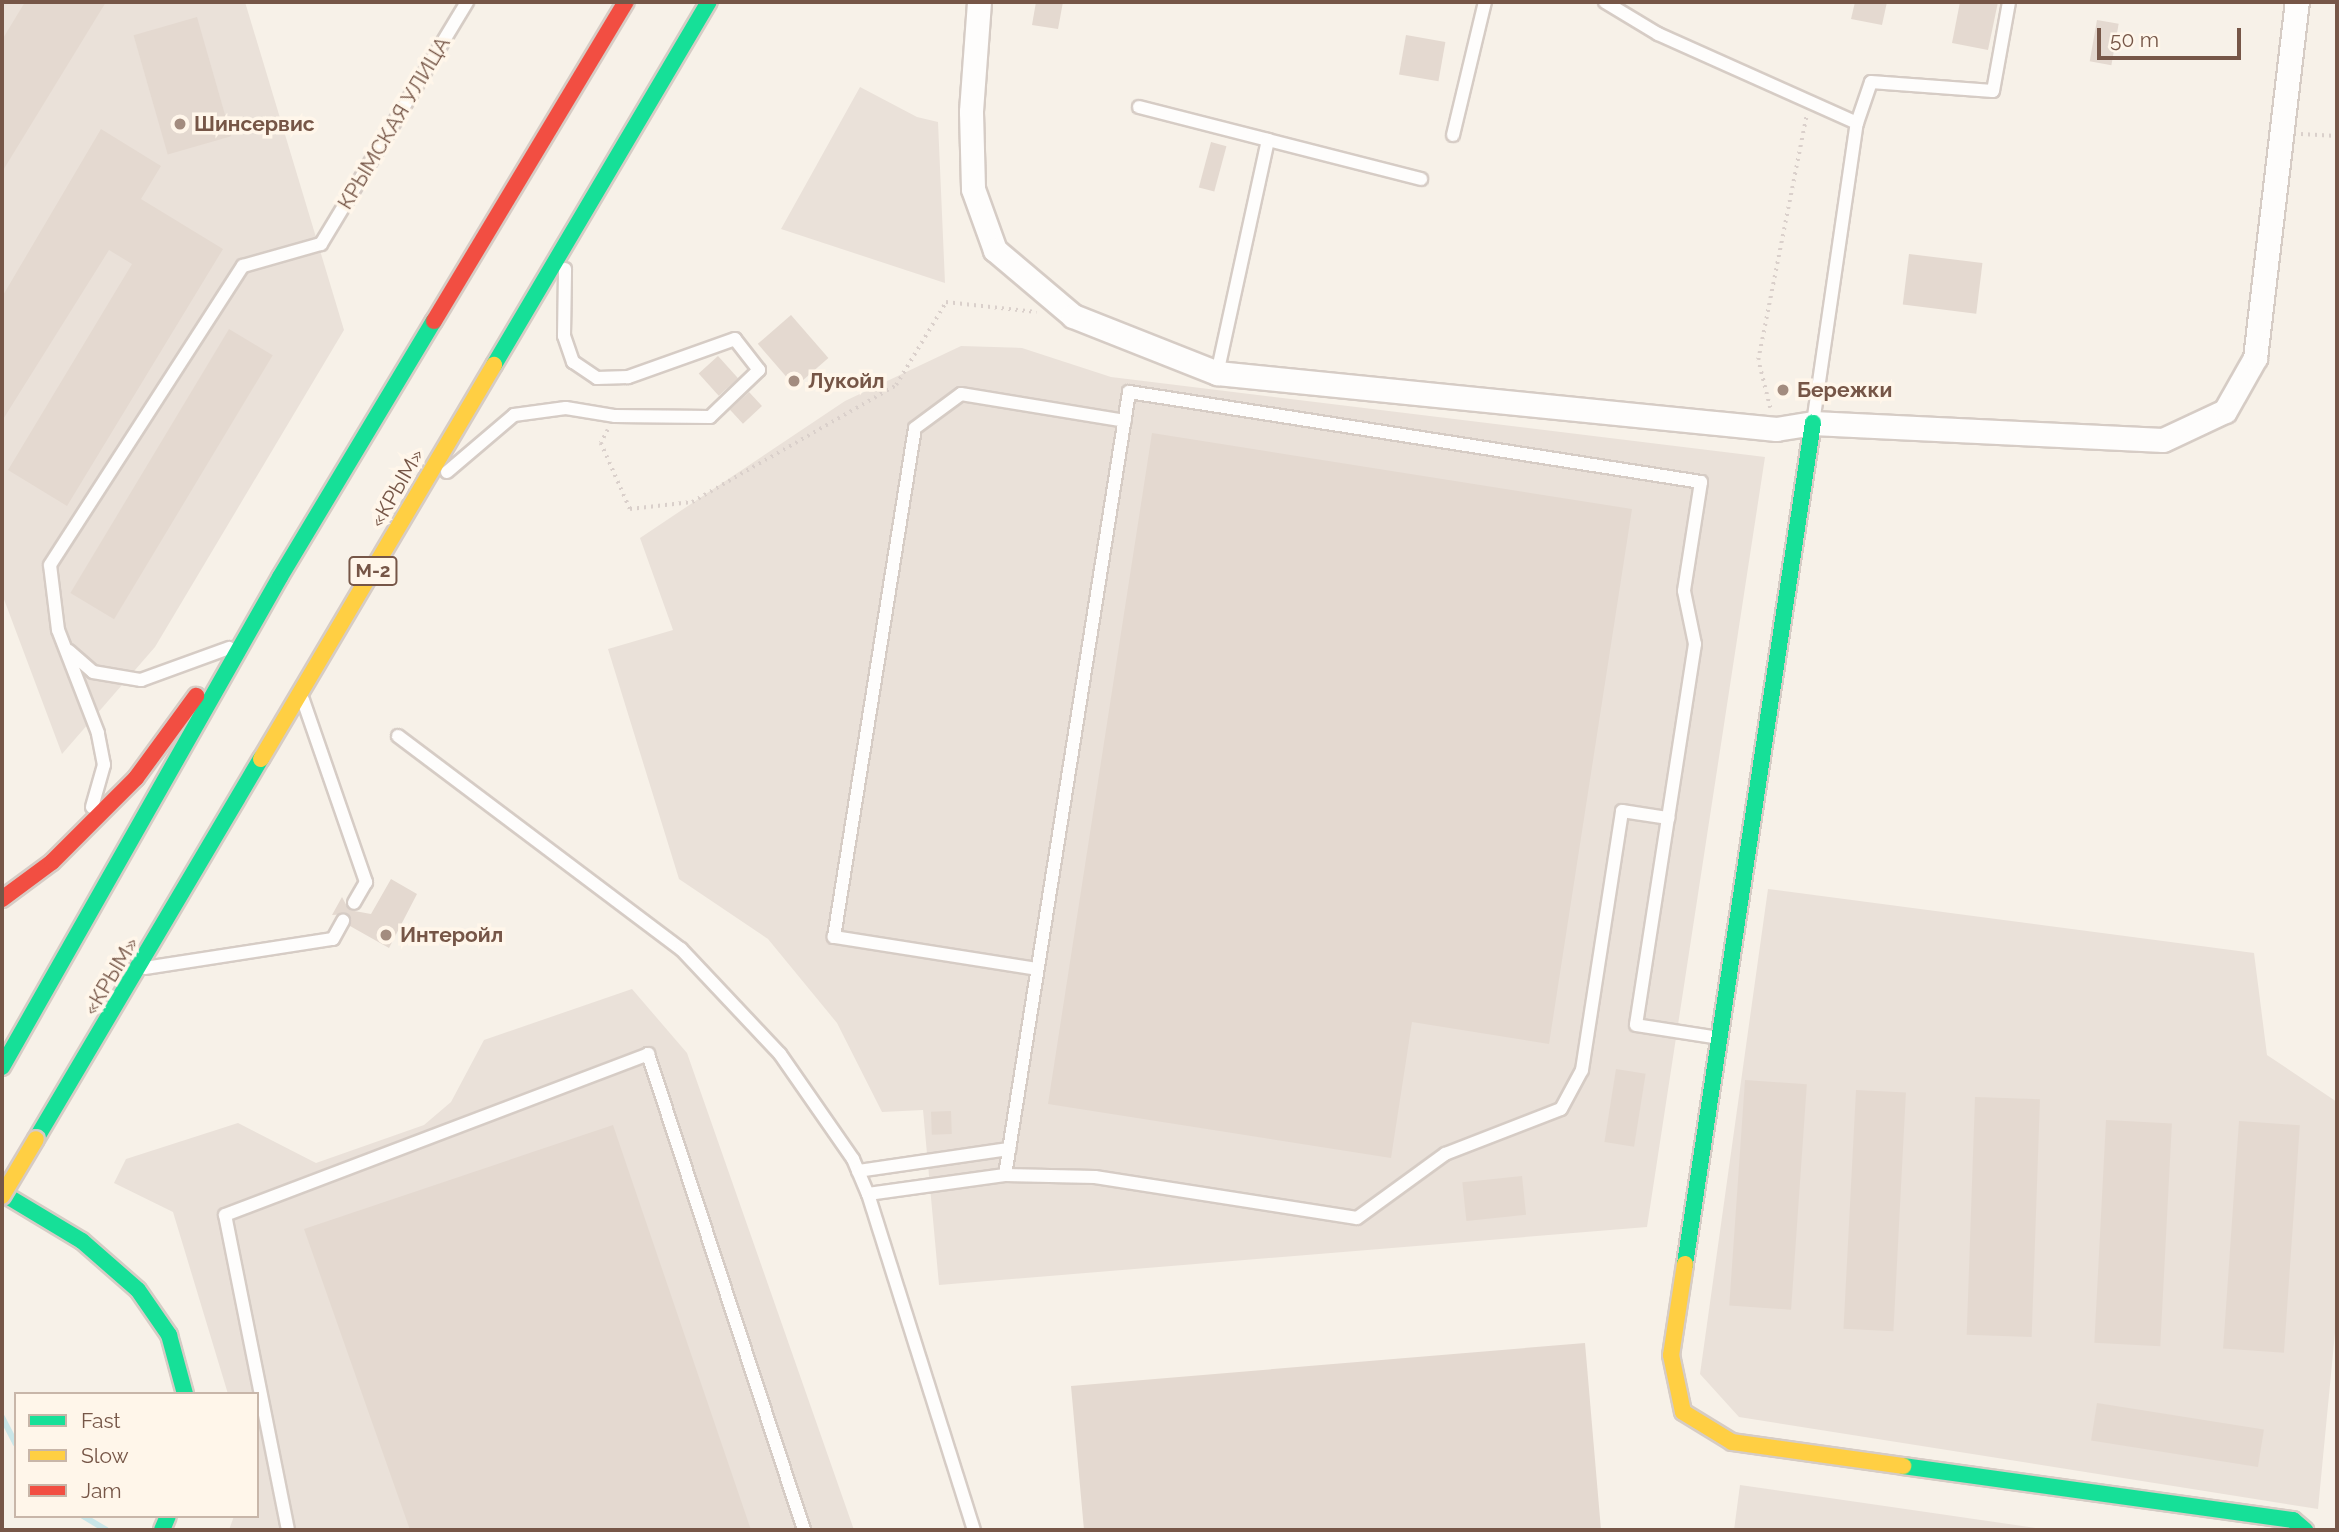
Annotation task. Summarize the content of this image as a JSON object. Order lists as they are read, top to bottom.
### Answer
{
  "streets": {
    "main road": ["«КРЫМ»", "М-2"],
    "lane": ["КРЫМСКАЯ УЛИЦА"]
  },
  "places": [
    "Шинсервис",
    "Лукойл",
    "Бережки",
    "Интеройл"
  ],
  "legend": ["Fast", "Slow", "Jam"],
  "scale_bar": "50 m"
}
